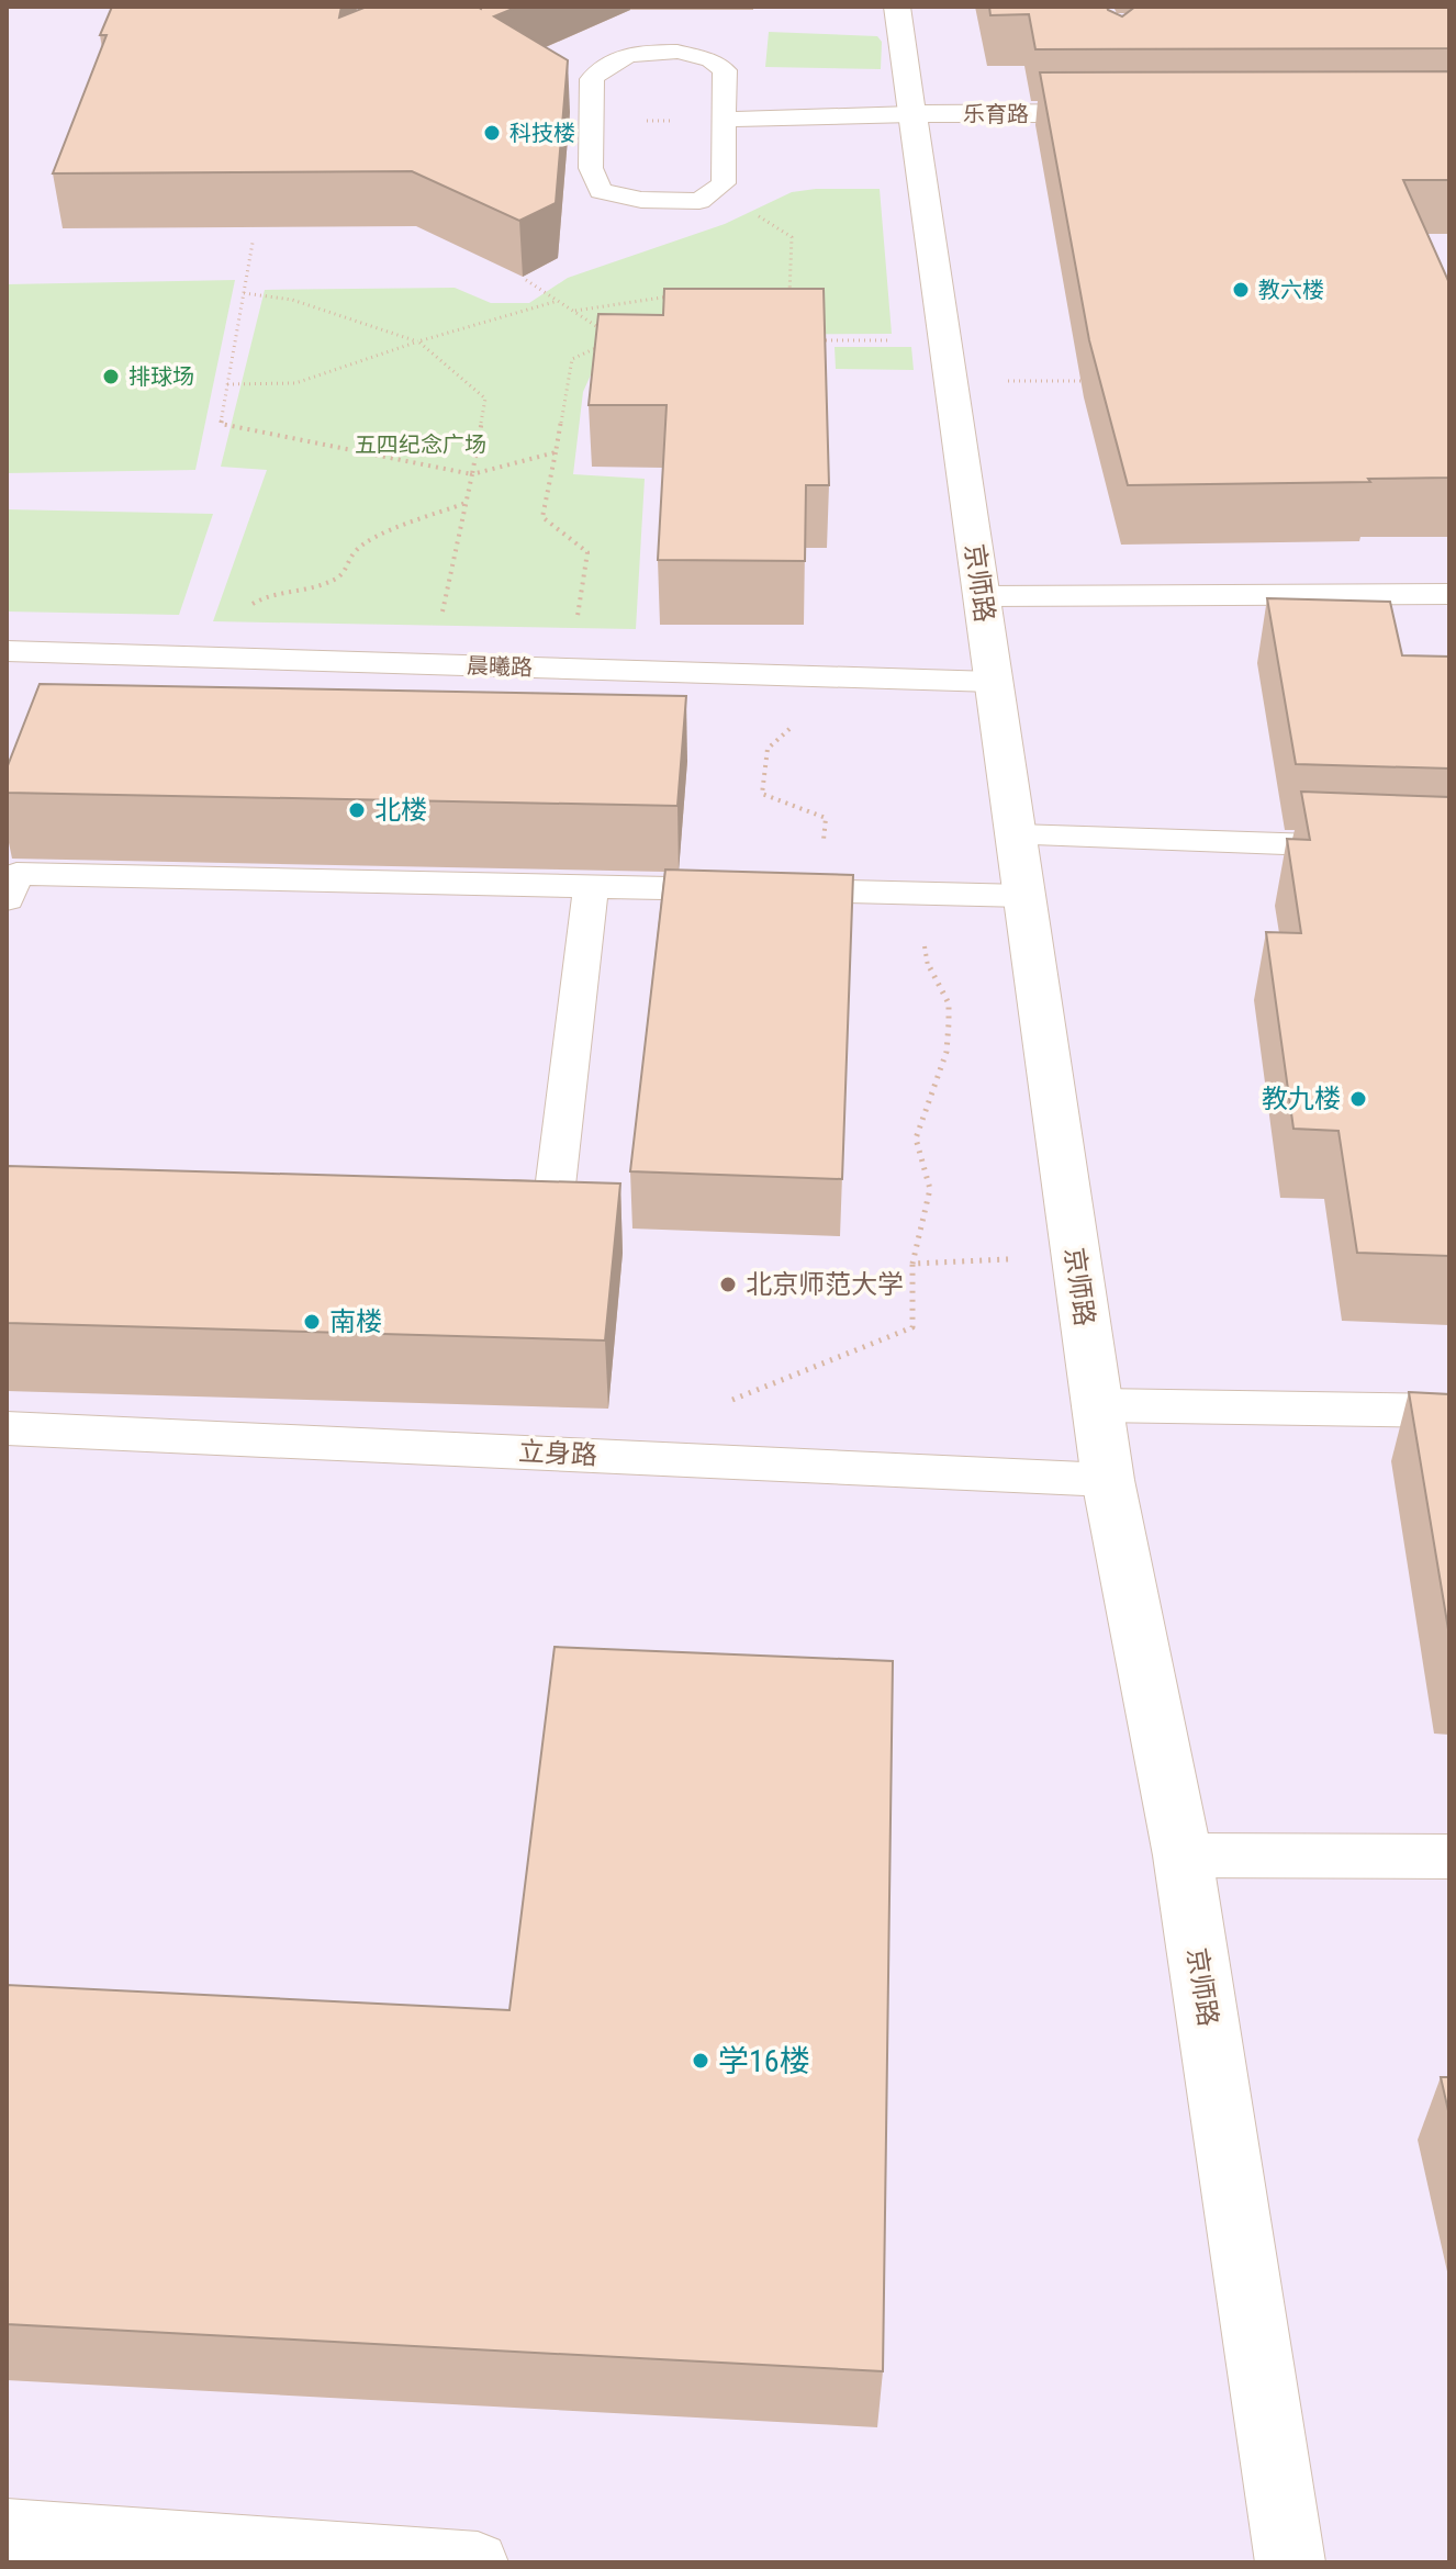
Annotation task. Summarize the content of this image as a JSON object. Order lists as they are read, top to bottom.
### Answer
{
  "streets": {
    "street": ["乐育路", "京师路"],
    "lane": ["晨曦路", "立身路"]
  },
  "crossings": [
    ["乐育路", "京师路"],
    ["京师路", "晨曦路"],
    ["京师路", "立身路"]
  ],
  "parks": ["五四纪念广场"],
  "places": [
    "科技楼",
    "教六楼",
    "排球场",
    "北楼",
    "教九楼",
    "北京师范大学",
    "南楼",
    "学16楼"
  ]
}
